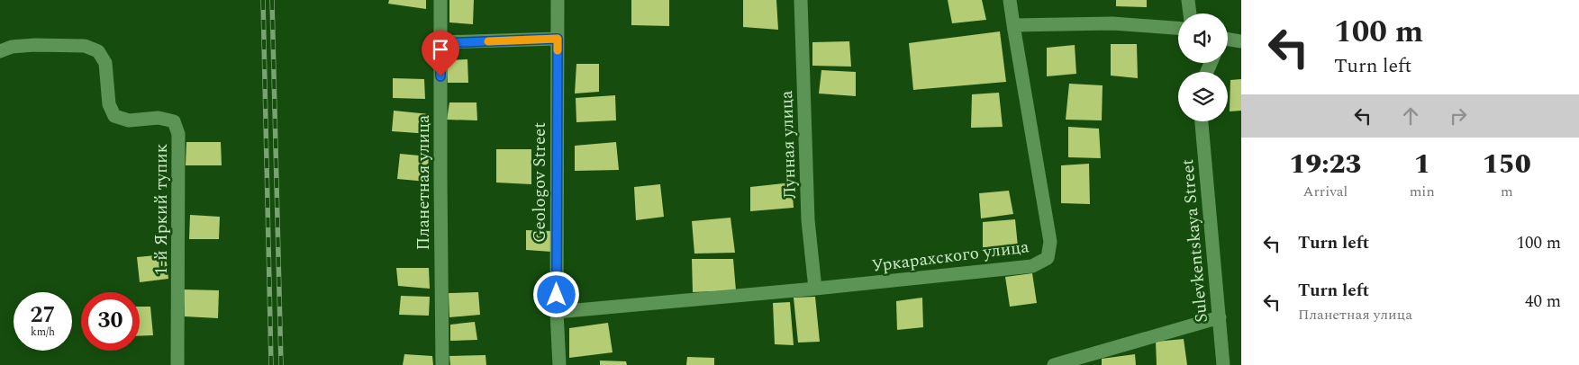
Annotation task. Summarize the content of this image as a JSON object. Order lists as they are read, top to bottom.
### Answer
{
  "streets": {
    "street": [
      "Лунная улица",
      "Планетная улица",
      "Geologov Street",
      "1-й Яркий тупик",
      "Sulevkentskaya Street",
      "Уркарахского улица"
    ]
  },
  "crossings": [
    ["Лунная улица", "Уркарахского улица"],
    ["Geologov Street", "Уркарахского улица"]
  ],
  "page": {
    "turn": ["100 m", "Turn left"],
    "eta": [
      "19:23",
      "Arrival",
      "1",
      "min",
      "150",
      "m"
    ],
    "list": [
      {
        "name": "Turn left",
        "value": "100 m"
      },
      {
        "name": "Turn left",
        "note": "Планетная улица",
        "value": "40 m"
      }
    ],
    "speed": "27 km/h",
    "limit": "30"
  }
}
